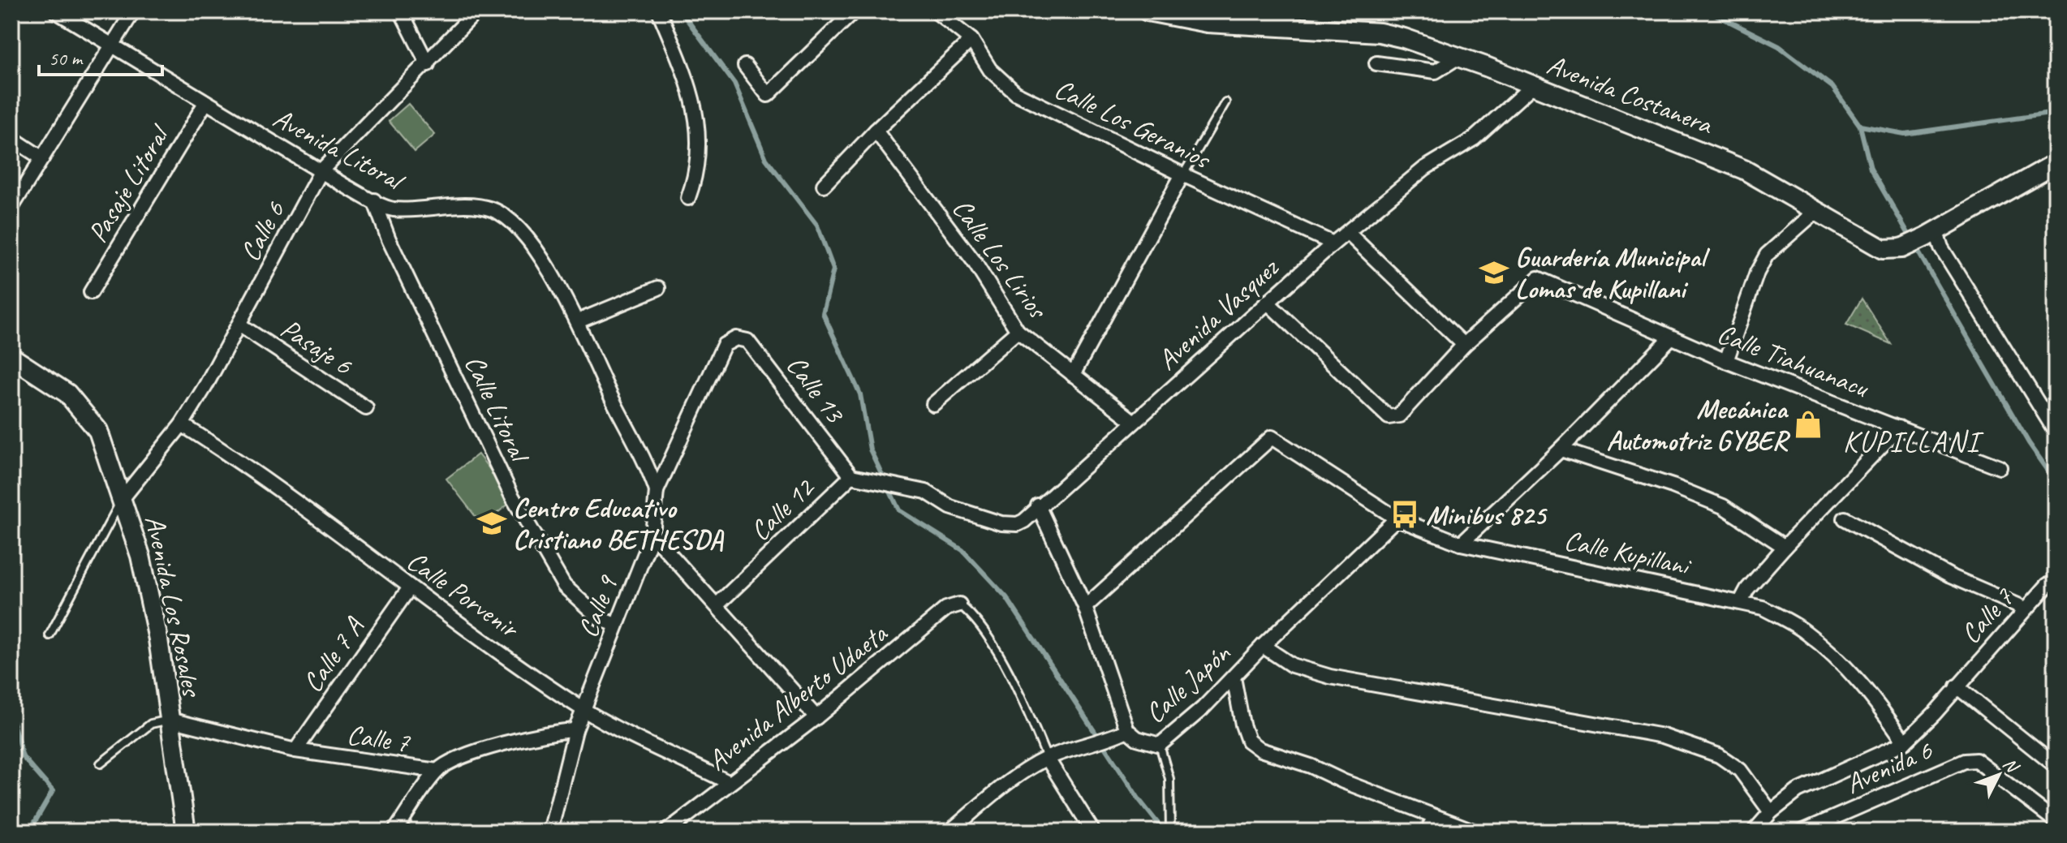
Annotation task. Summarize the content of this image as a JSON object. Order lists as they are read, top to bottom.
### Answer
{
  "streets": {
    "main road": ["Avenida Costanera", "Avenida Los Rosales"],
    "street": [
      "Calle Los Geranios",
      "Avenida Litoral",
      "Pasaje Litoral",
      "Calle 6",
      "Calle Los Lirios",
      "Avenida Vasquez",
      "Pasaje 6",
      "Calle Tiahuanacu",
      "Calle 13",
      "Calle Litoral",
      "Calle 12",
      "Calle Kupillani",
      "Calle Porvenir",
      "Calle 9",
      "Calle 7",
      "Calle 7 A",
      "Calle Japón",
      "Avenida Alberto Udaeta",
      "Avenida 6"
    ]
  },
  "crossings": [
    ["Avenida Costanera", "Avenida Vasquez"],
    ["Calle Los Geranios", "Avenida Vasquez"],
    ["Avenida Litoral", "Pasaje Litoral"],
    ["Avenida Litoral", "Calle 6"],
    ["Avenida Litoral", "Calle Litoral"],
    ["Avenida Litoral", "Calle 9"],
    ["Calle 6", "Pasaje 6"],
    ["Calle 6", "Calle Porvenir"],
    ["Calle 6", "Avenida Los Rosales"],
    ["Calle Los Lirios", "Avenida Vasquez"],
    ["Avenida Vasquez", "Calle Tiahuanacu"],
    ["Avenida Vasquez", "Calle 13"],
    ["Avenida Vasquez", "Calle 12"],
    ["Calle 13", "Calle 12"],
    ["Calle 13", "Calle 9"],
    ["Calle Litoral", "Calle 9"],
    ["Calle Kupillani", "Calle 7"],
    ["Calle Kupillani", "Calle Japón"],
    ["Calle Porvenir", "Calle 9"],
    ["Calle Porvenir", "Calle 7 A"],
    ["Calle Porvenir", "Avenida Alberto Udaeta"],
    ["Avenida Los Rosales", "Calle 7"],
    ["Calle 9", "Calle 7"],
    ["Calle 7", "Calle 7 A"]
  ],
  "districts": ["KUPILLANI"],
  "places": {
    "school or university": ["Guardería Municipal Lomas de Kupillani", "Centro Educativo Cristiano BETHESDA"],
    "shop": ["Mecánica Automotriz GYBER"],
    "bus stop": ["Minibus 825"]
  },
  "scale_bar": "50 m",
  "north": "top right"
}
